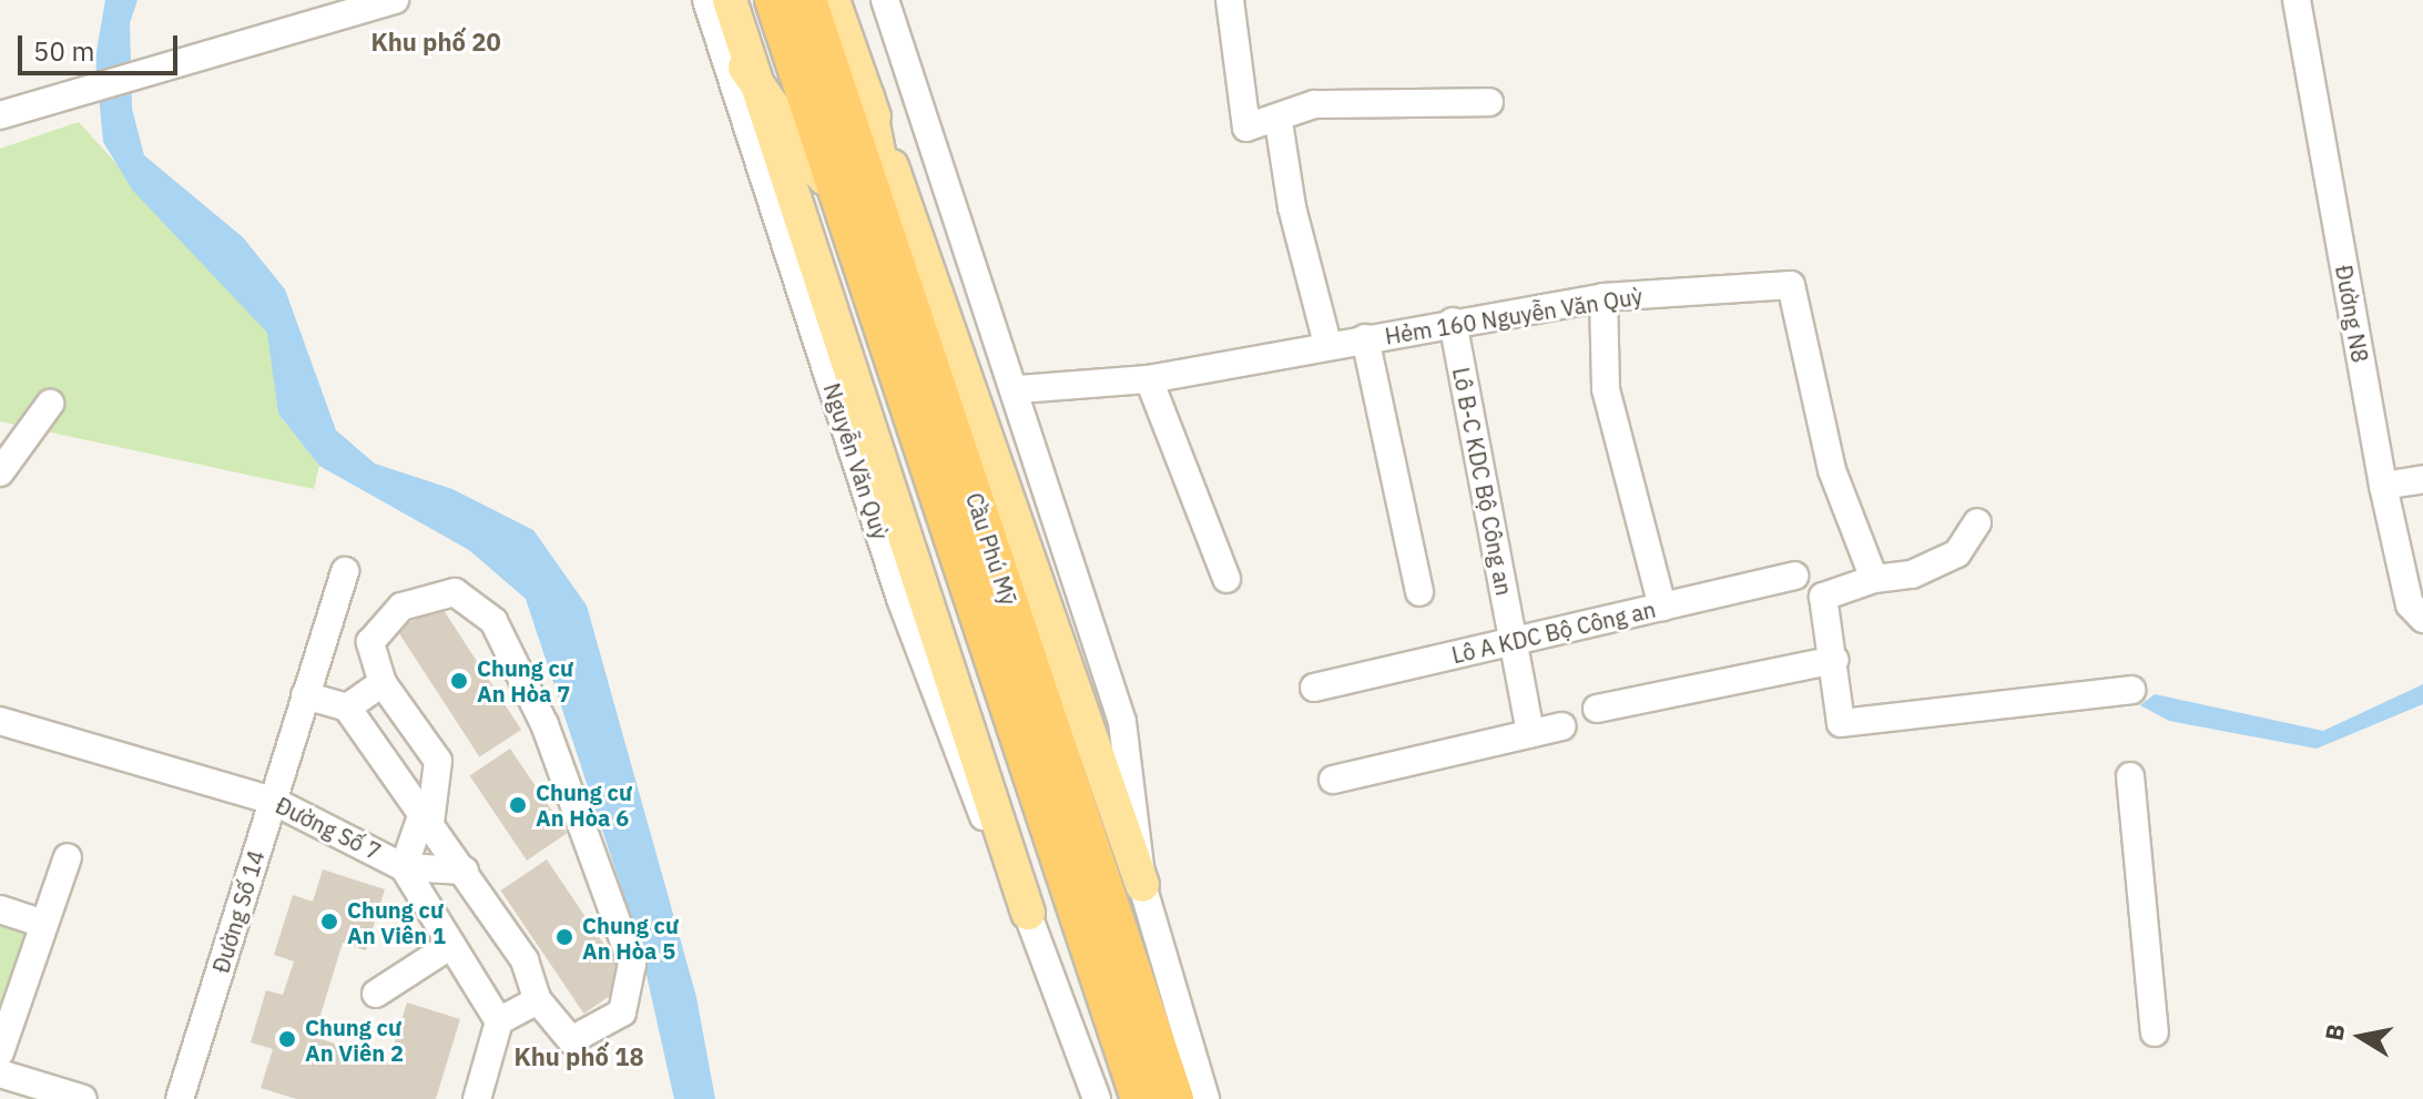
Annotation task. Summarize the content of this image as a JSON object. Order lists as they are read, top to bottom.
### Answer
{
  "streets": {
    "highway": ["Cầu Phú Mỹ"],
    "main road": ["Nguyễn Văn Quỳ"],
    "street": [
      "Đường N8",
      "Hẻm 160 Nguyễn Văn Quỳ",
      "Lô B-C KDC Bộ Công an",
      "Lô A KDC Bộ Công an",
      "Đường Số 7",
      "Đường Số 14"
    ]
  },
  "crossings": [
    ["Hẻm 160 Nguyễn Văn Quỳ", "Lô B-C KDC Bộ Công an"],
    ["Nguyễn Văn Quỳ", "Cầu Phú Mỹ"],
    ["Lô B-C KDC Bộ Công an", "Lô A KDC Bộ Công an"],
    ["Đường Số 7", "Đường Số 14"]
  ],
  "districts": ["Khu phố 20", "Khu phố 18"],
  "places": [
    "Chung cư An Hòa 7",
    "Chung cư An Hòa 6",
    "Chung cư An Viên 1",
    "Chung cư An Hòa 5",
    "Chung cư An Viên 2"
  ],
  "scale_bar": "50 m",
  "north": "left"
}
